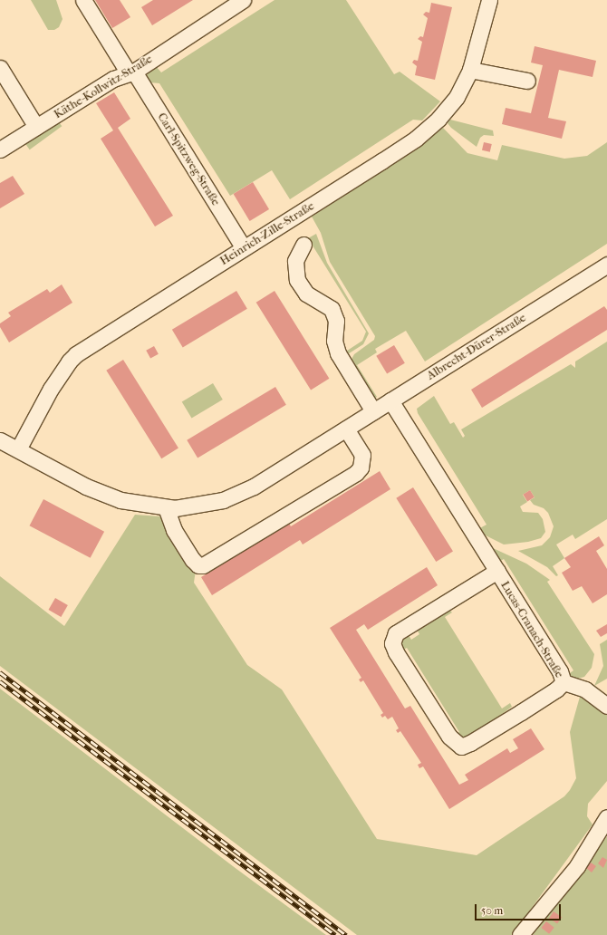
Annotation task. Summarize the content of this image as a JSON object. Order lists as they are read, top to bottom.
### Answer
{
  "streets": {
    "street": [
      "Käthe-Kollwitz-Straße",
      "Carl-Spitzweg-Straße",
      "Heinrich-Zille-Straße",
      "Albrecht-Dürer-Straße",
      "Lucas-Cranach-Straße"
    ]
  },
  "crossings": [
    ["Käthe-Kollwitz-Straße", "Carl-Spitzweg-Straße"],
    ["Carl-Spitzweg-Straße", "Heinrich-Zille-Straße"],
    ["Heinrich-Zille-Straße", "Albrecht-Dürer-Straße"],
    ["Albrecht-Dürer-Straße", "Lucas-Cranach-Straße"]
  ],
  "scale_bar": "50 m"
}
